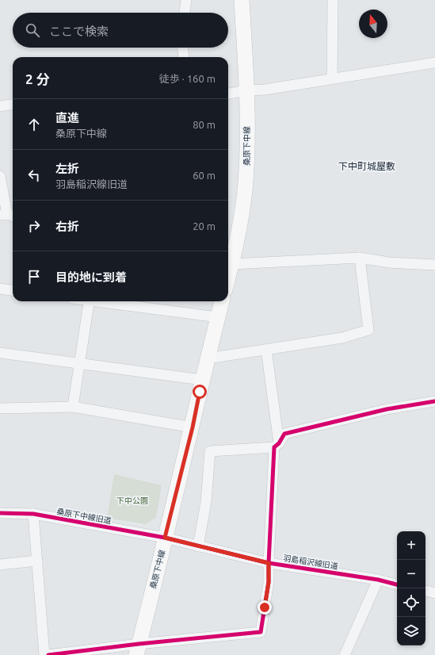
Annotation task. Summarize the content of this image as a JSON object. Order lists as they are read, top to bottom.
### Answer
{
  "streets": {
    "main road": ["桑原下中線"],
    "street": ["桑原下中線旧道", "羽島稲沢線旧道"]
  },
  "crossings": [
    ["桑原下中線", "桑原下中線旧道"],
    ["桑原下中線", "羽島稲沢線旧道"],
    ["桑原下中線旧道", "羽島稲沢線旧道"]
  ],
  "districts": ["下中町城屋敷"],
  "parks": ["下中公園"],
  "north": "top",
  "page": {
    "search": "ここで検索",
    "heading": ["2 分", "徒歩 · 160 m"],
    "list": [
      ["直進", "桑原下中線", "80 m"],
      ["左折", "羽島稲沢線旧道", "60 m"],
      ["右折", "20 m"],
      "目的地に到着"
    ],
    "map_buttons": ["+", "−"]
  }
}
